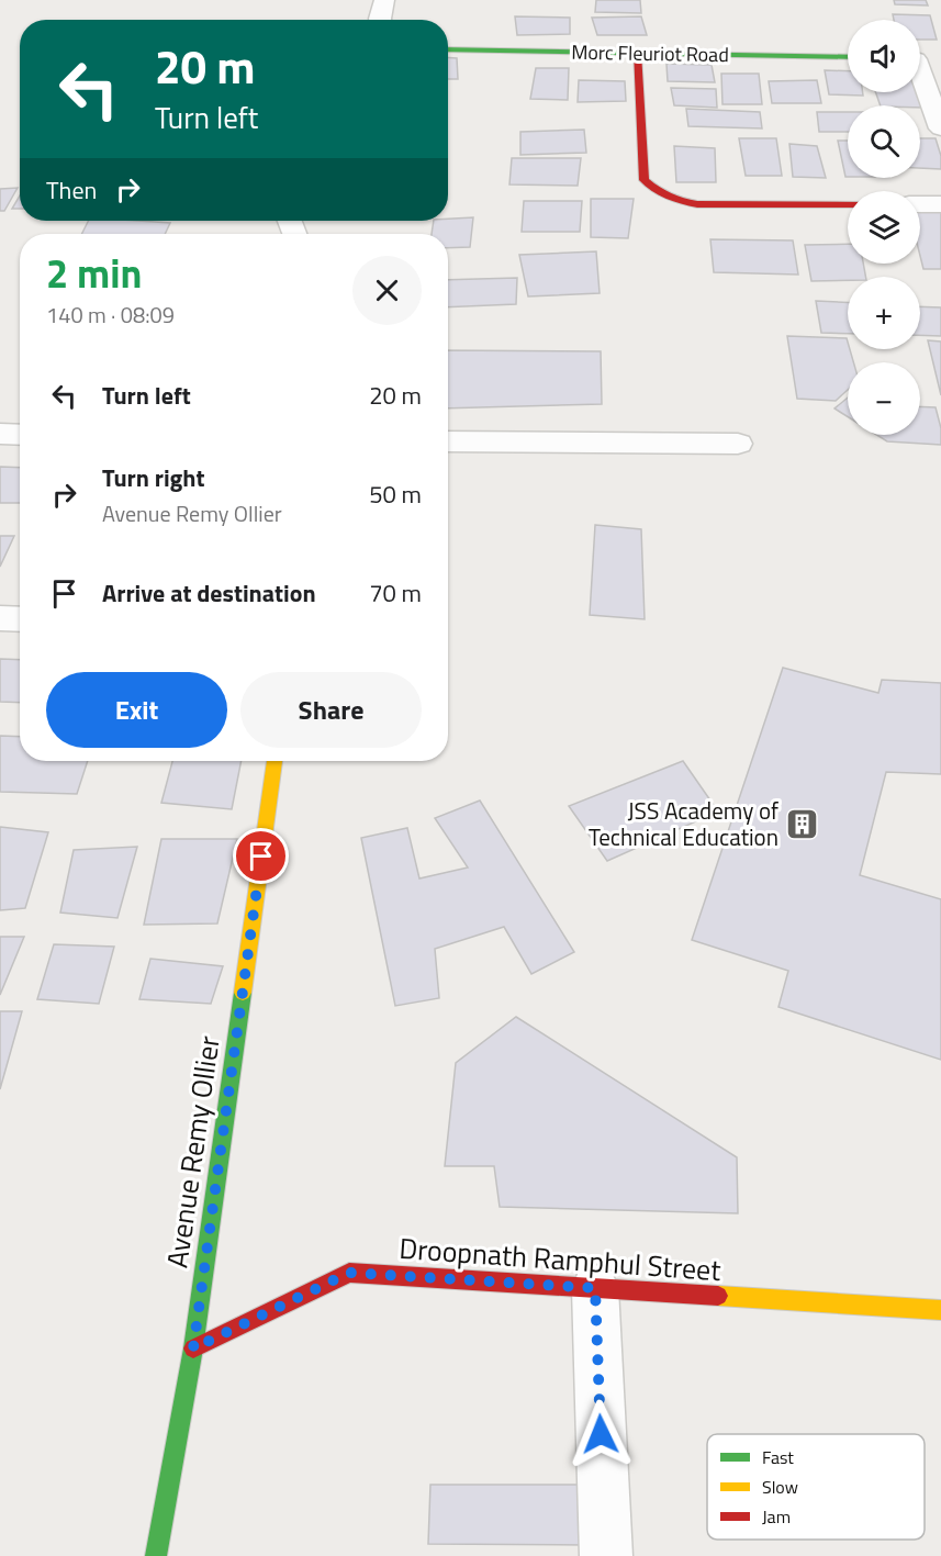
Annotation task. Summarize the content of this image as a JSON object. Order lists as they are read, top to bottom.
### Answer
{
  "streets": {
    "street": ["Morc Fleuriot Road", "Avenue Remy Ollier", "Droopnath Ramphul Street"]
  },
  "crossings": [
    ["Avenue Remy Ollier", "Droopnath Ramphul Street"]
  ],
  "places": {
    "building": ["JSS Academy of Technical Education"]
  },
  "legend": ["Fast", "Slow", "Jam"],
  "page": {
    "map_buttons": ["+", "−"],
    "turn": ["20 m", "Turn left"],
    "then": "Then",
    "heading": ["2 min", "140 m · 08:09"],
    "list": [
      {
        "name": "Turn left",
        "value": "20 m"
      },
      {
        "name": "Turn right",
        "note": "Avenue Remy Ollier",
        "value": "50 m"
      },
      {
        "name": "Arrive at destination",
        "value": "70 m"
      }
    ],
    "buttons": ["Exit", "Share"]
  }
}
